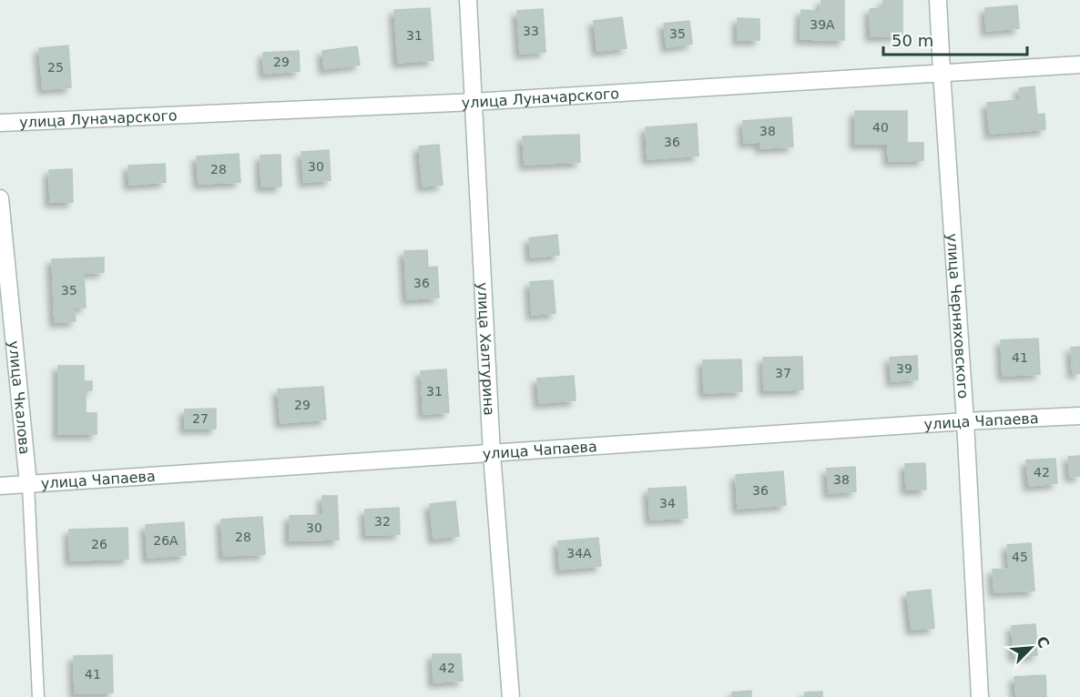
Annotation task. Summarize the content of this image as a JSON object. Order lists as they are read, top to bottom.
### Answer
{
  "streets": {
    "street": [
      "улица Луначарского",
      "улица Черняховского",
      "улица Халтурина",
      "улица Чкалова",
      "улица Чапаева"
    ]
  },
  "crossings": [
    ["улица Луначарского", "улица Черняховского"],
    ["улица Луначарского", "улица Халтурина"],
    ["улица Черняховского", "улица Чапаева"],
    ["улица Халтурина", "улица Чапаева"],
    ["улица Чкалова", "улица Чапаева"]
  ],
  "house_numbers": [
    "39А",
    "33",
    "35",
    "31",
    "29",
    "25",
    "40",
    "38",
    "36",
    "30",
    "28",
    "36",
    "35",
    "41",
    "39",
    "37",
    "31",
    "29",
    "27",
    "42",
    "38",
    "36",
    "34",
    "32",
    "30",
    "28",
    "26А",
    "26",
    "34А",
    "45",
    "42",
    "41"
  ],
  "scale_bar": "50 m",
  "north": "top right"
}
